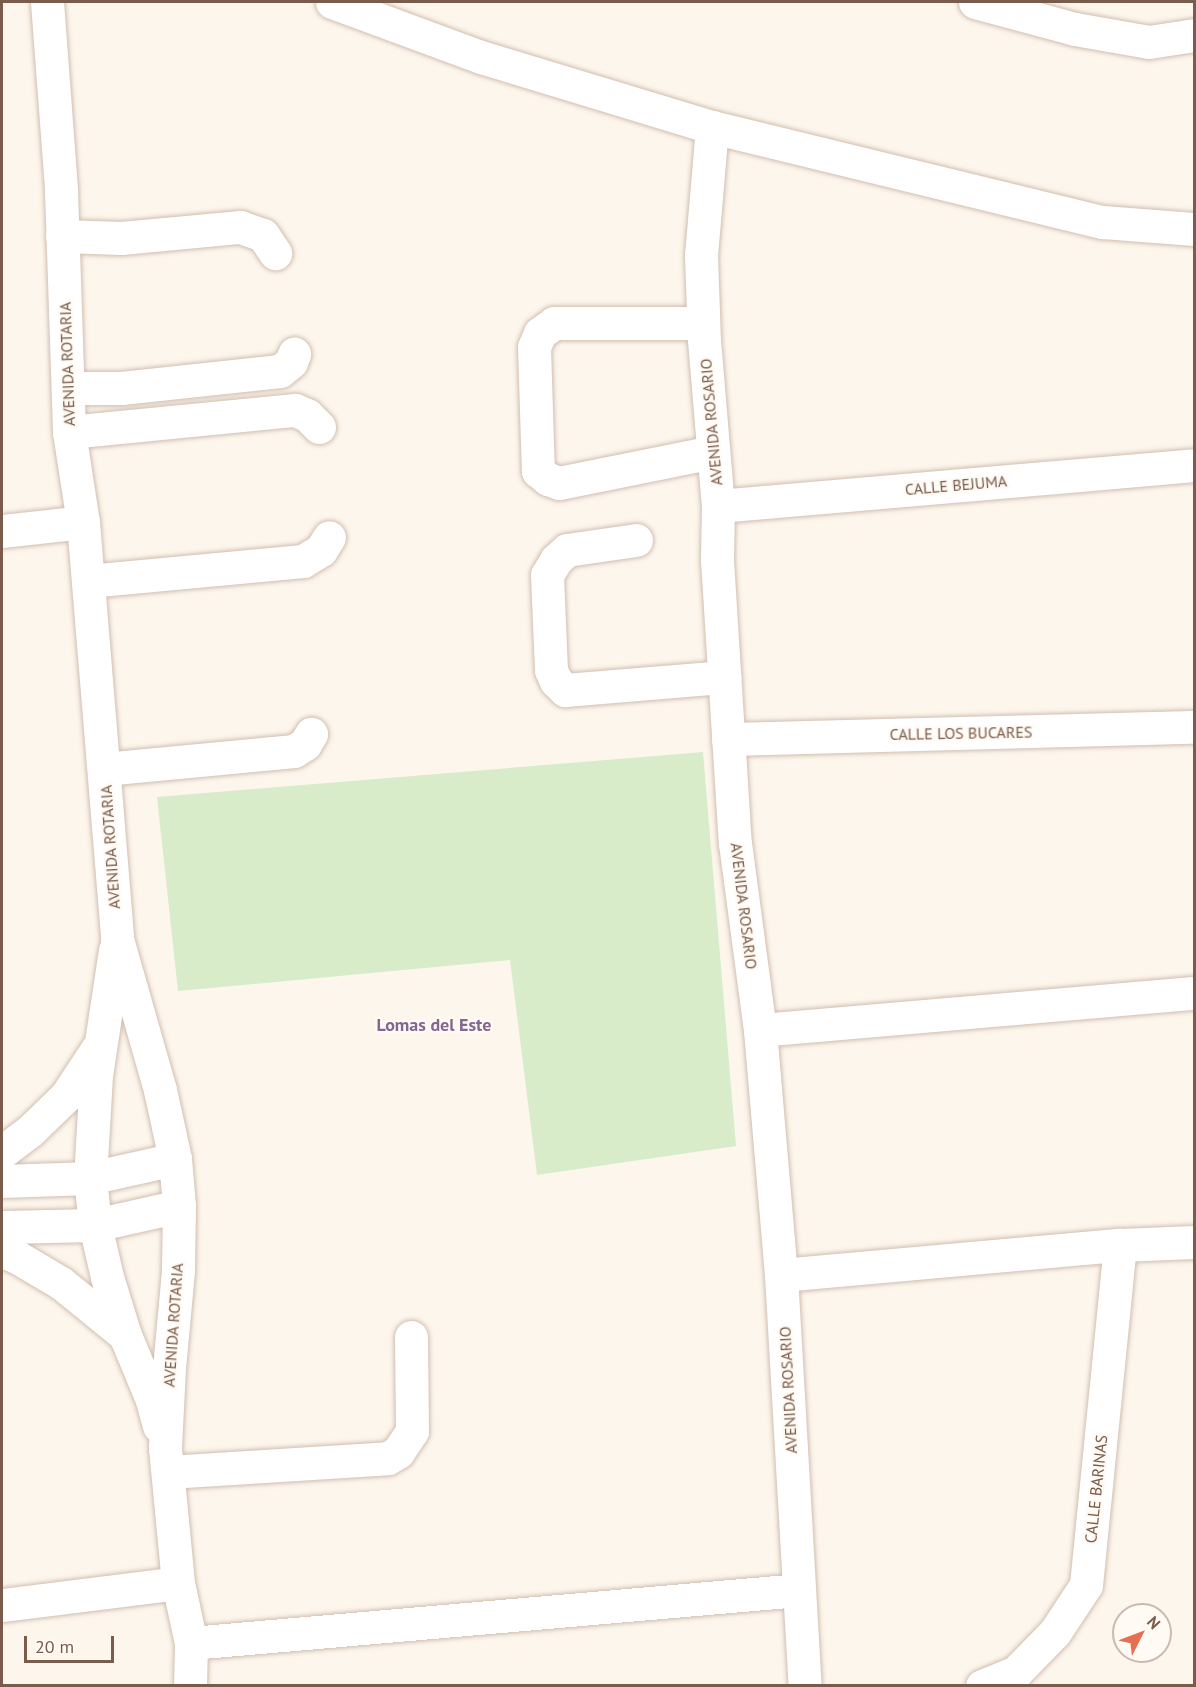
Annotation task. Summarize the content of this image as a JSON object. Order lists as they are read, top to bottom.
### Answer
{
  "streets": {
    "street": [
      "AVENIDA ROTARIA",
      "AVENIDA ROSARIO",
      "CALLE BEJUMA",
      "CALLE LOS BUCARES",
      "CALLE BARINAS"
    ]
  },
  "crossings": [
    ["AVENIDA ROSARIO", "CALLE BEJUMA"],
    ["AVENIDA ROSARIO", "CALLE LOS BUCARES"]
  ],
  "districts": ["Lomas del Este"],
  "scale_bar": "20 m",
  "north": "top right"
}
